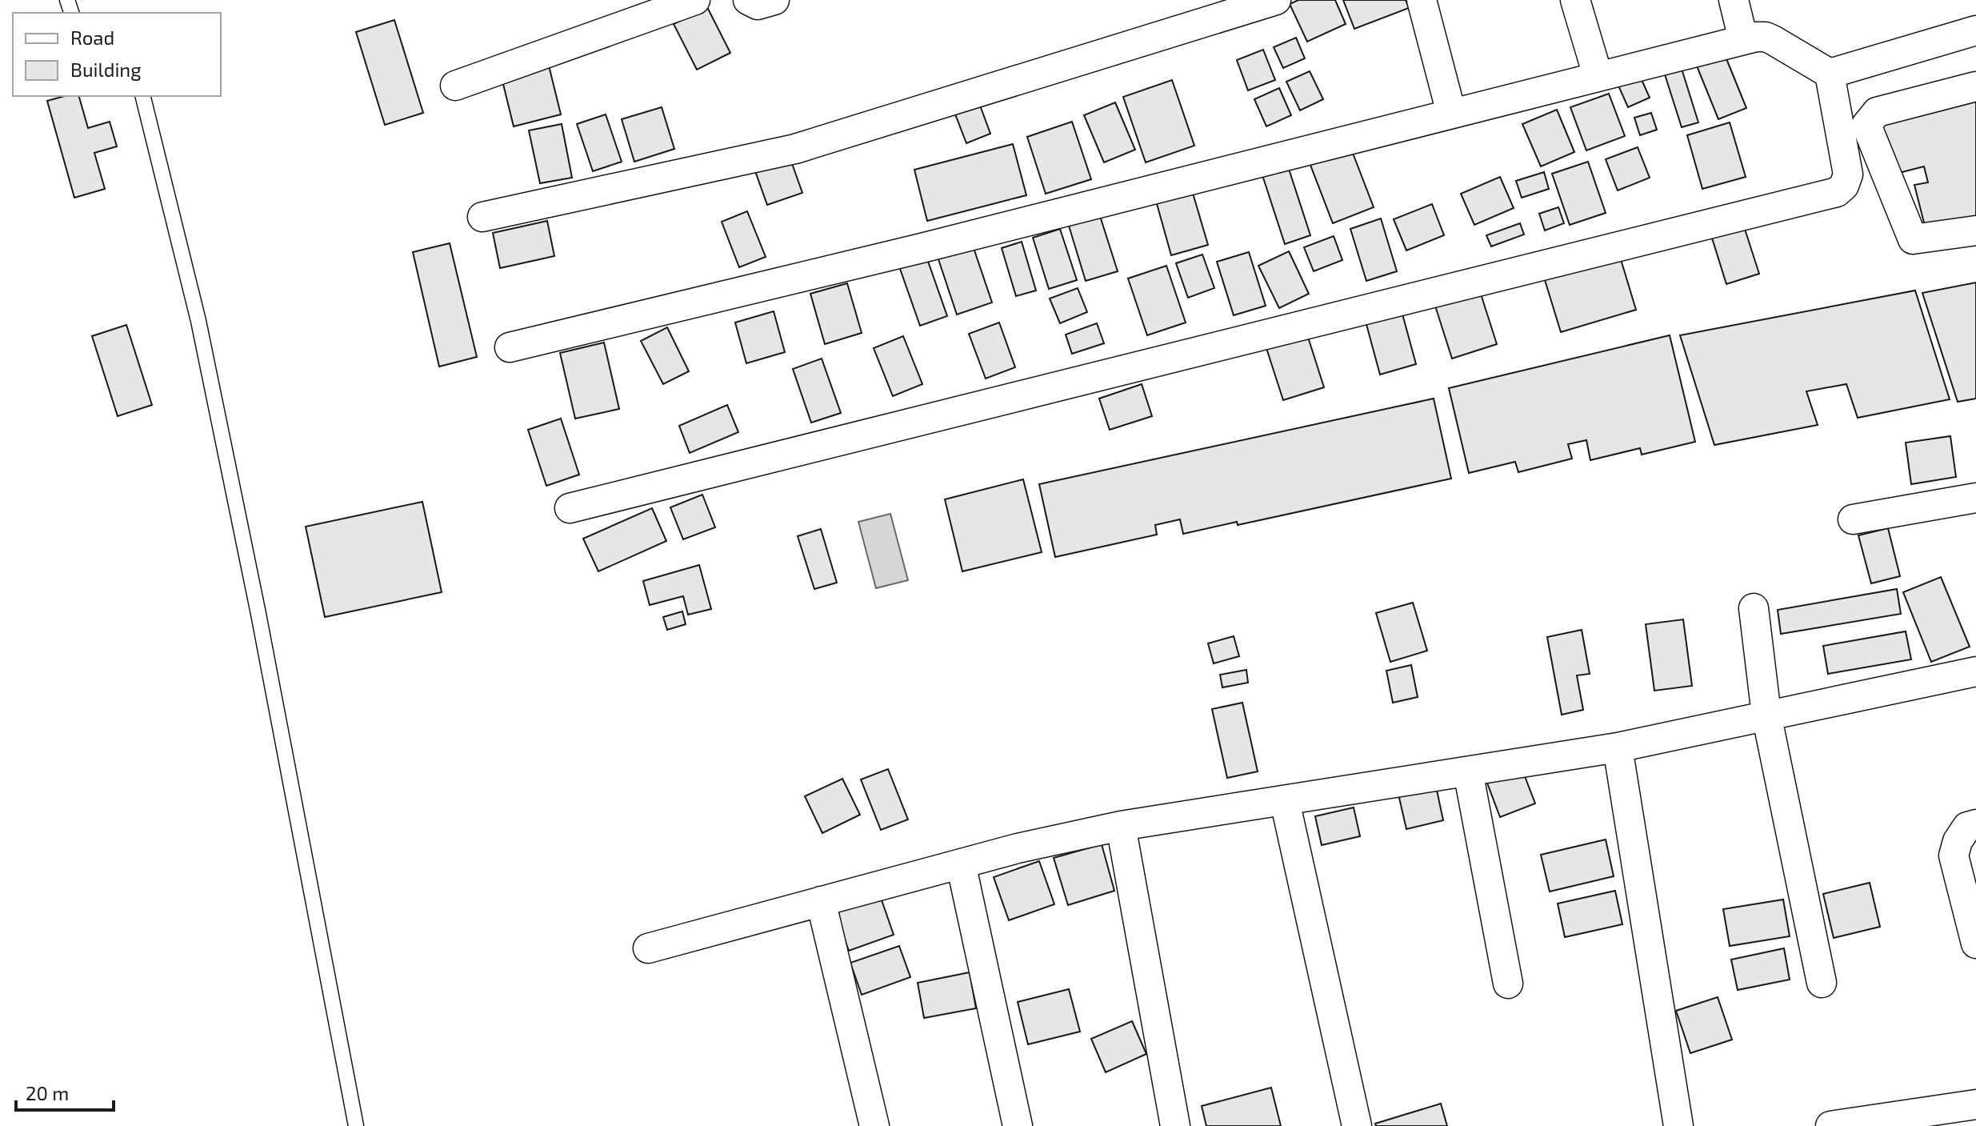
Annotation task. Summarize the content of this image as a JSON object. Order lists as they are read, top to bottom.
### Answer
{
  "legend": ["Road", "Building"],
  "scale_bar": "20 m"
}
